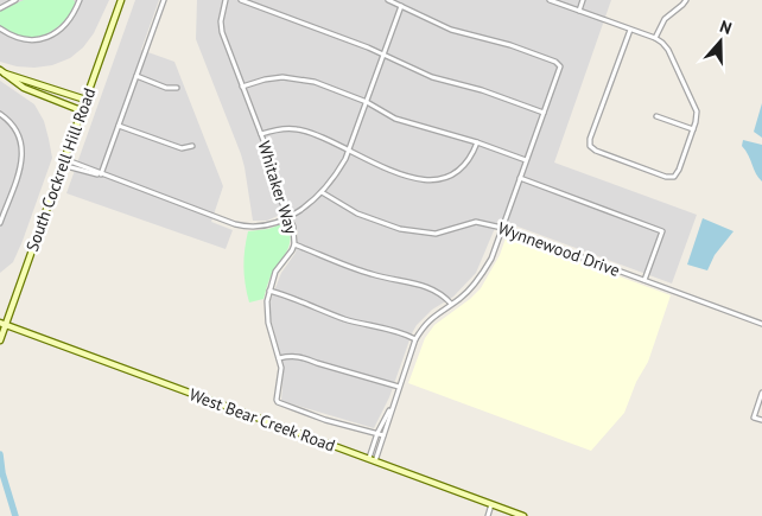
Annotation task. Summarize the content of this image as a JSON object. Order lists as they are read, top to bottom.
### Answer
{
  "streets": {
    "main road": ["South Cockrell Hill Road", "West Bear Creek Road"],
    "street": ["Whitaker Way", "Wynnewood Drive"]
  },
  "crossings": [
    ["South Cockrell Hill Road", "West Bear Creek Road"]
  ],
  "north": "top"
}
